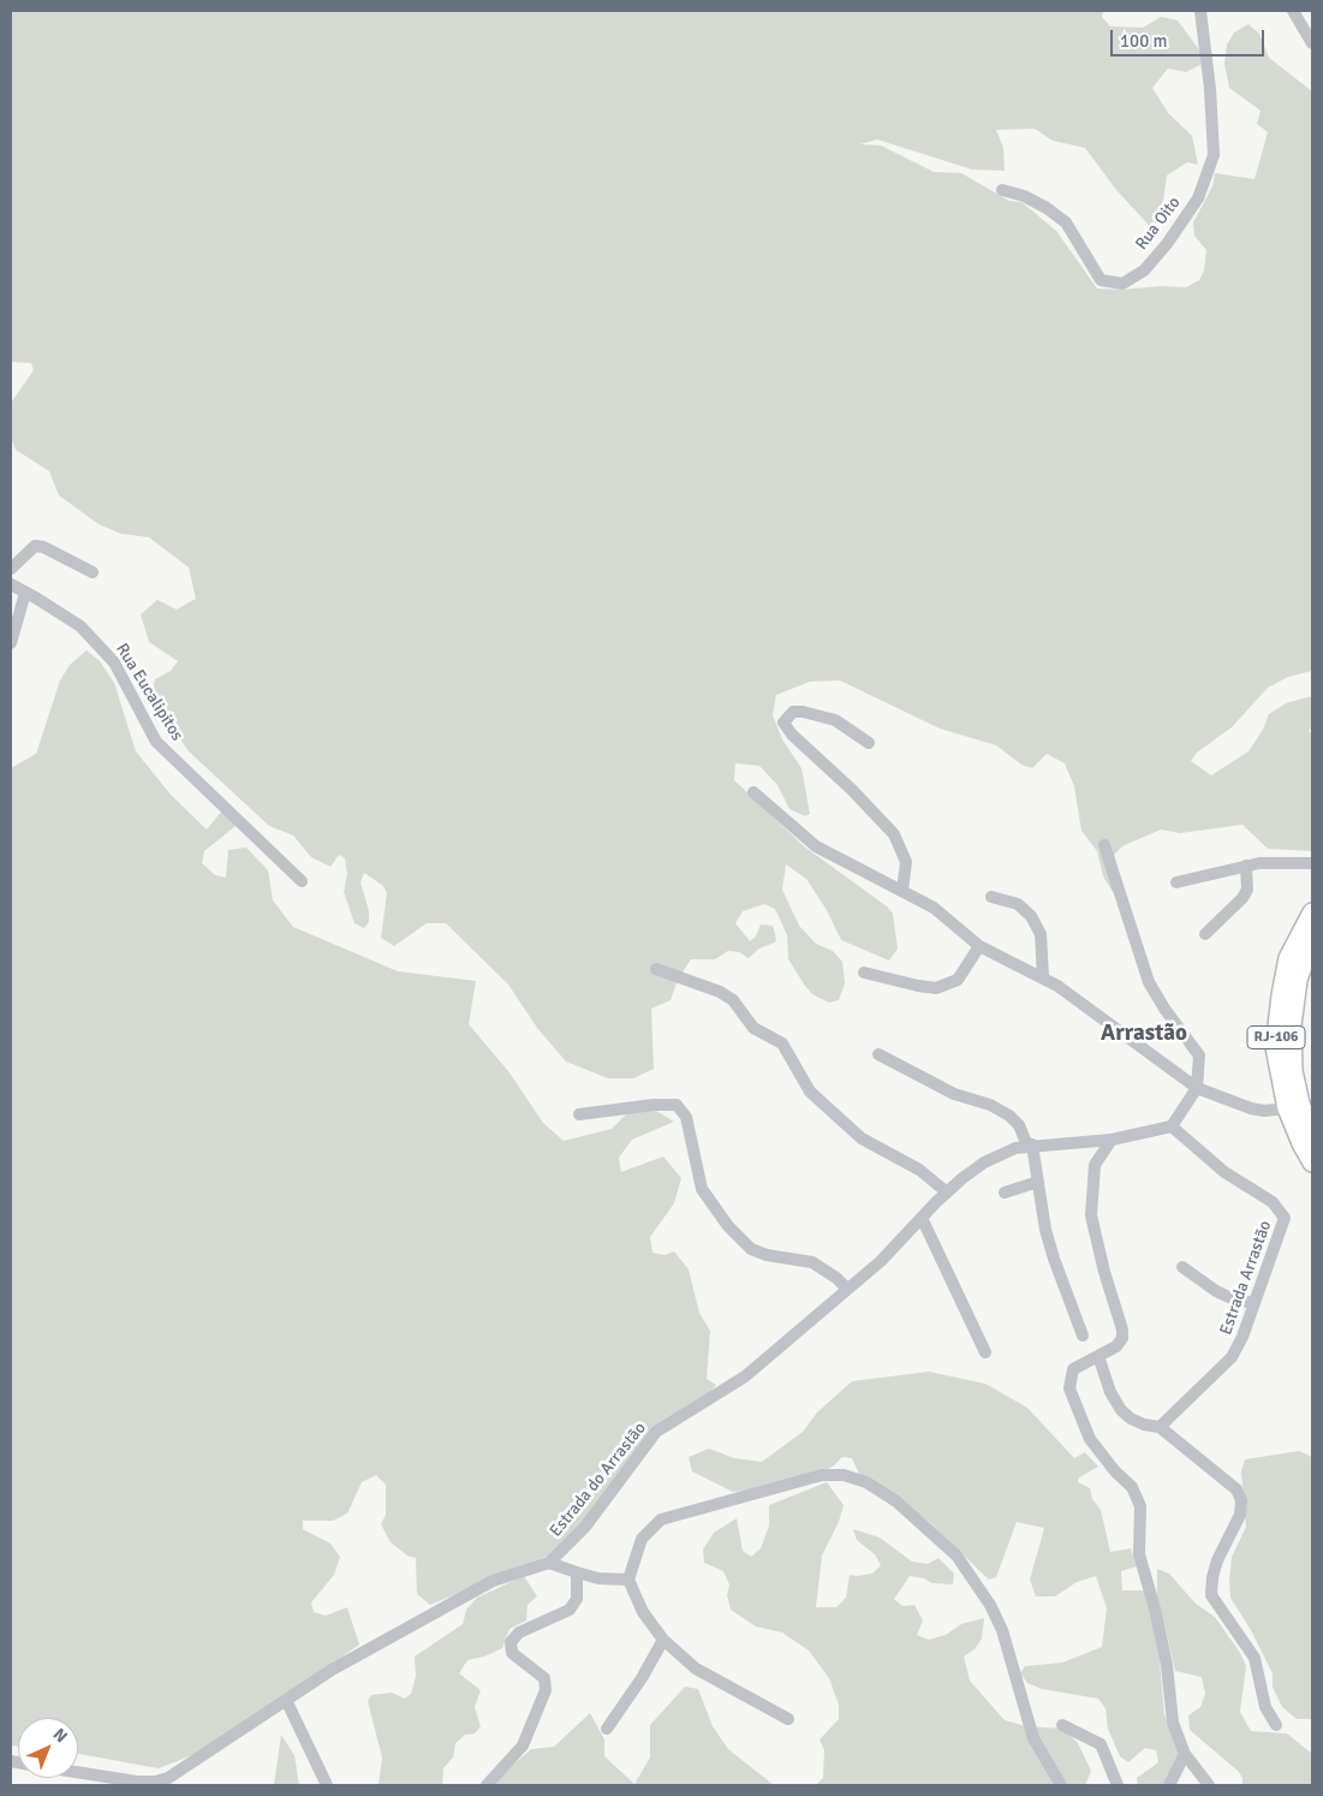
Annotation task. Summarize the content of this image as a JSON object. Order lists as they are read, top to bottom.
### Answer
{
  "streets": {
    "highway": ["RJ-106"],
    "street": [
      "Rua Oito",
      "Rua Eucalipitos",
      "Estrada Arrastão",
      "Estrada do Arrastão"
    ]
  },
  "crossings": [
    ["Estrada Arrastão", "Estrada do Arrastão"]
  ],
  "districts": ["Arrastão"],
  "scale_bar": "100 m",
  "north": "top right"
}
